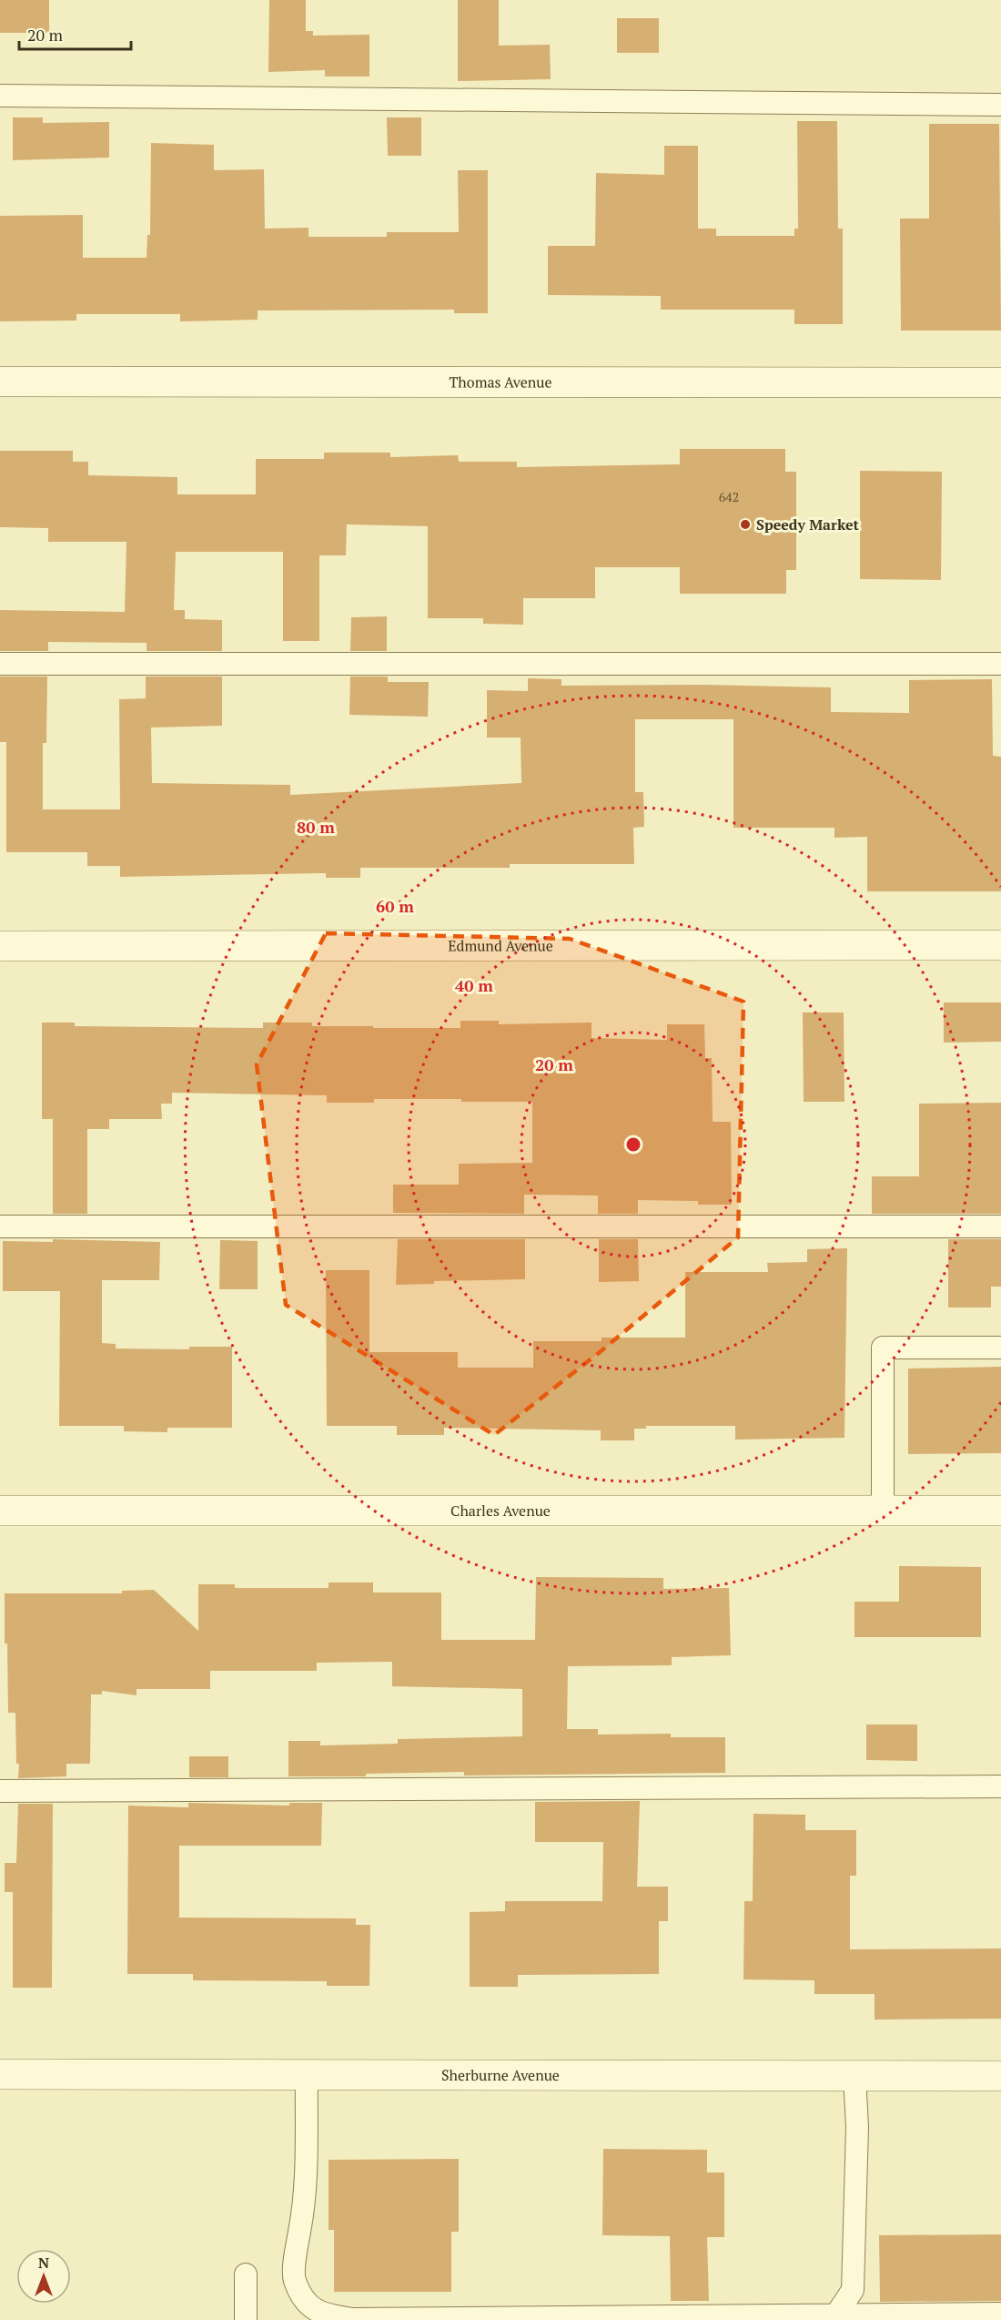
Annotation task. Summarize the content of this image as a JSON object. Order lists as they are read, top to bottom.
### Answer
{
  "streets": {
    "street": [
      "Thomas Avenue",
      "Edmund Avenue",
      "Charles Avenue",
      "Sherburne Avenue"
    ]
  },
  "places": ["Speedy Market"],
  "house_numbers": ["642"],
  "scale_bar": "20 m",
  "north": "top",
  "rings": [
    "80 m",
    "60 m",
    "40 m",
    "20 m"
  ]
}
